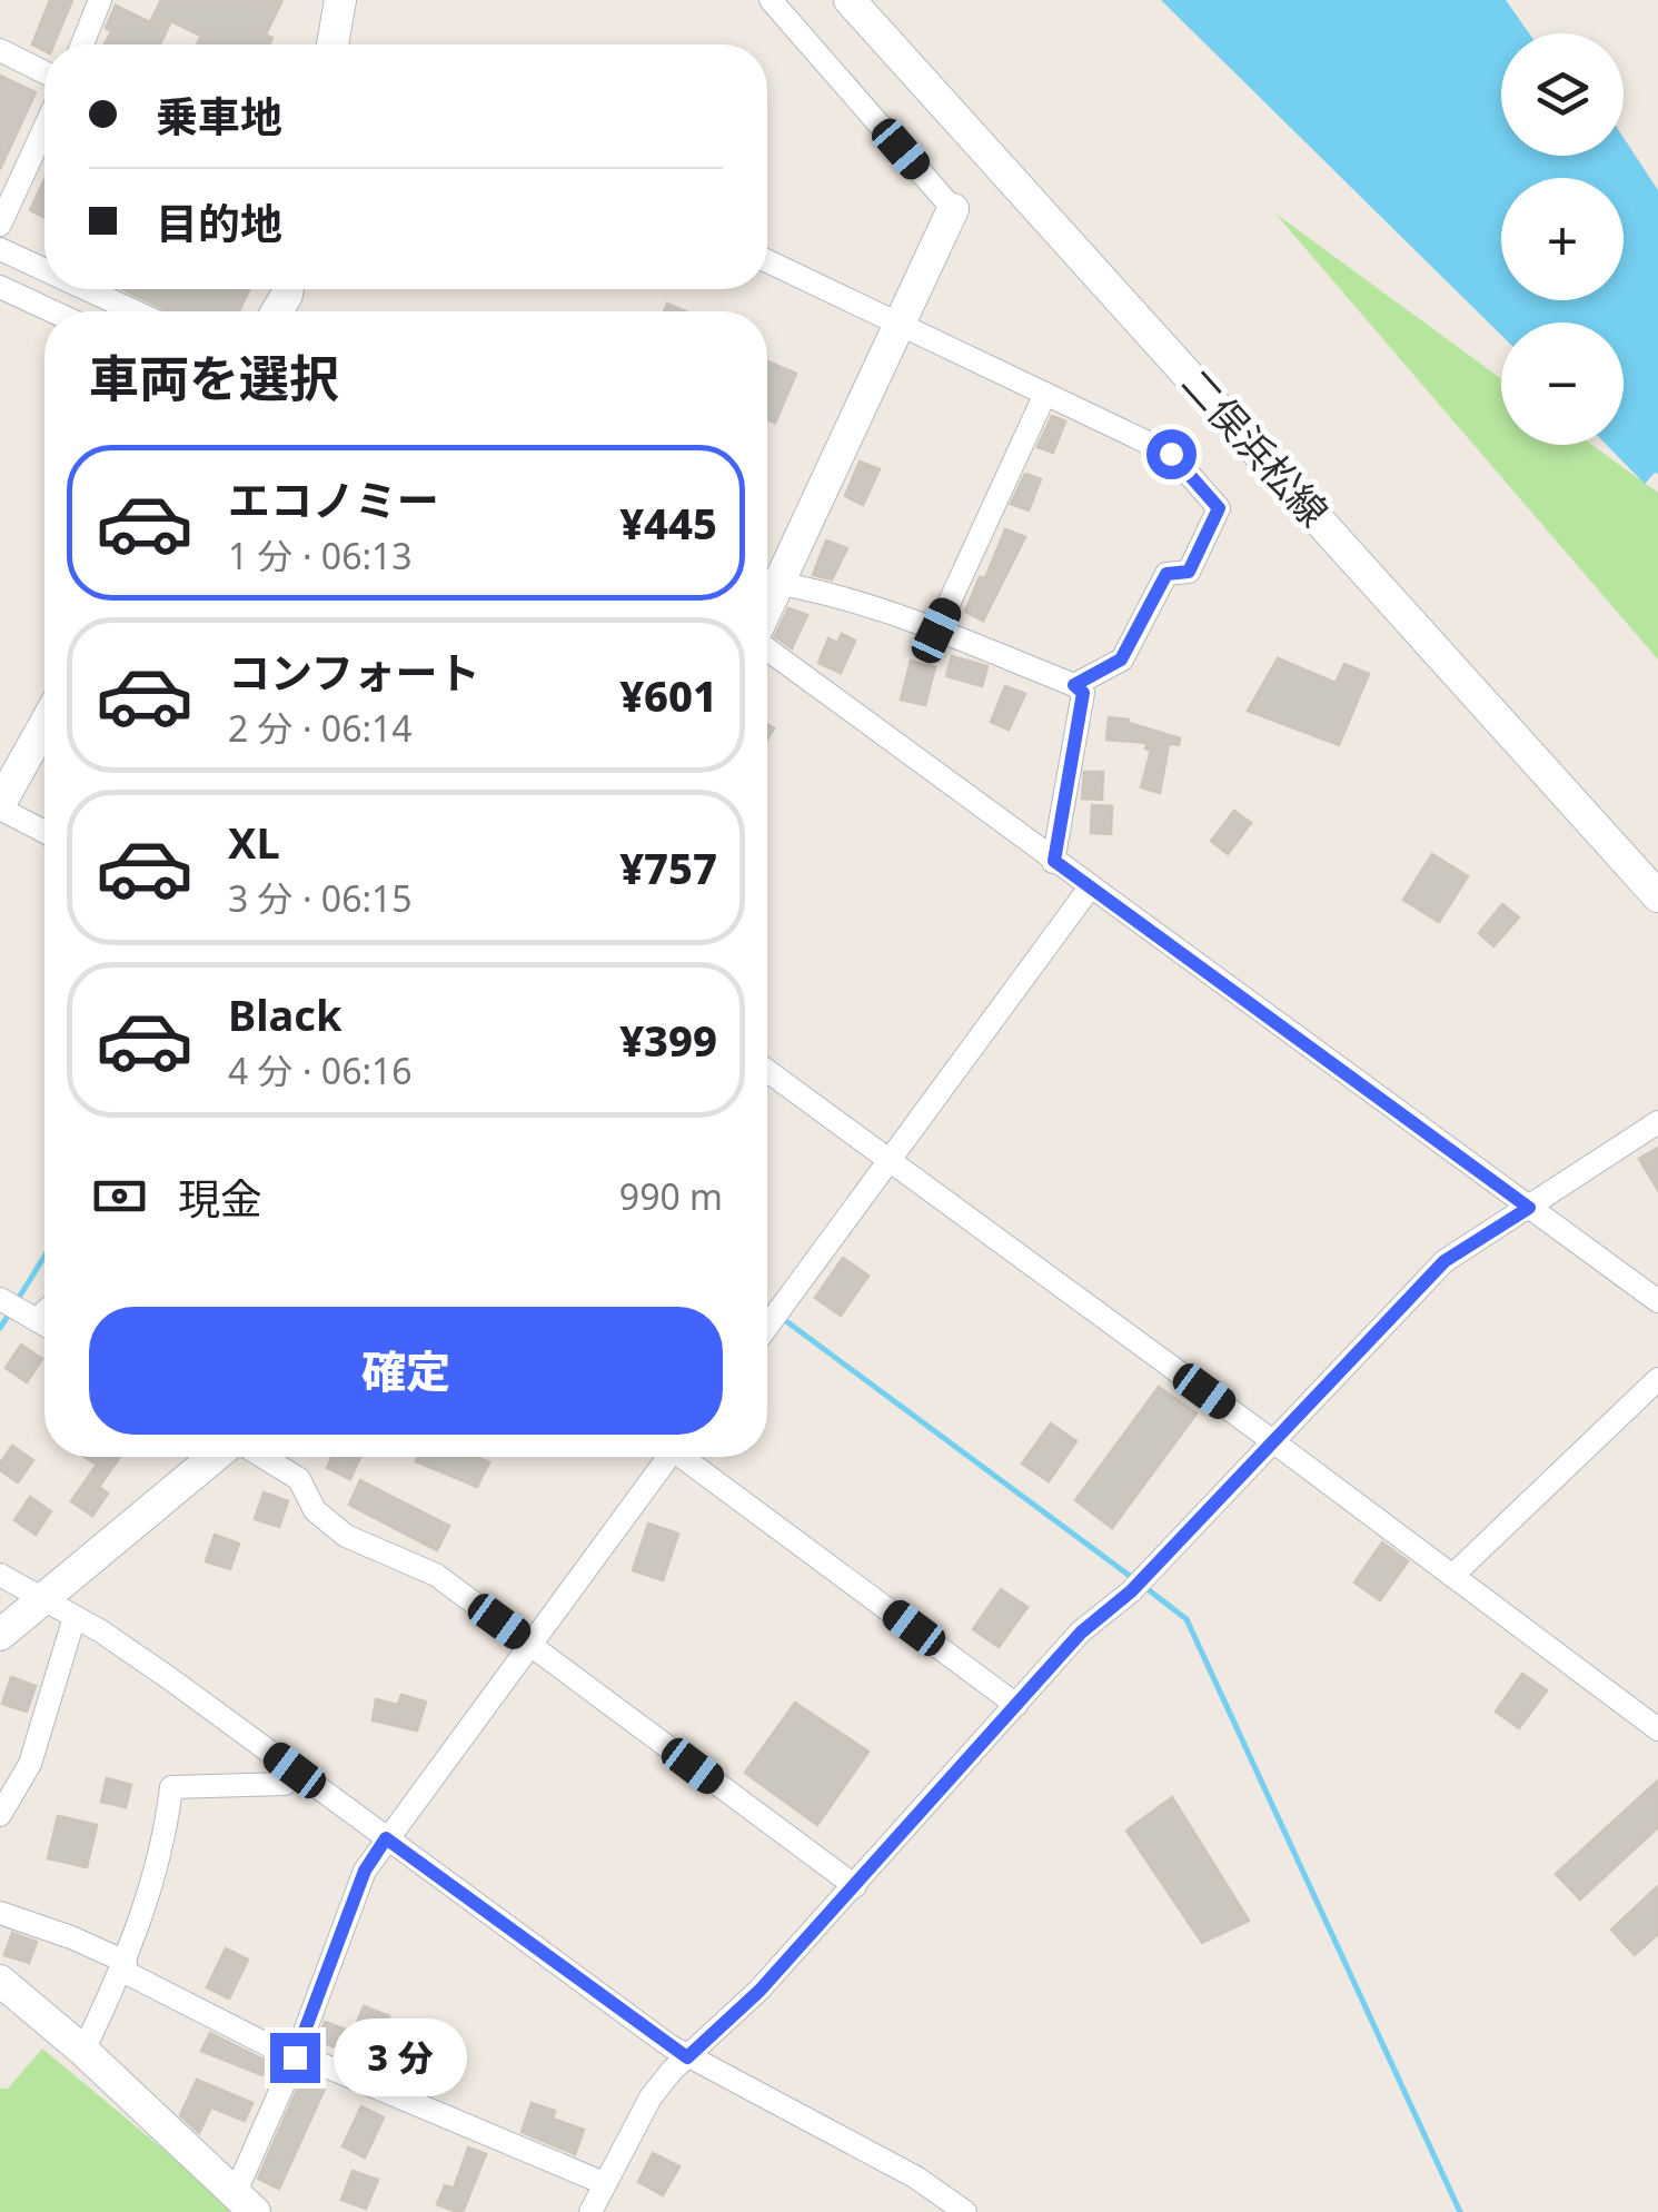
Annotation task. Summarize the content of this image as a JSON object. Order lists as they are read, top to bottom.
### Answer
{
  "streets": {
    "street": ["二俣浜松線"]
  },
  "page": {
    "map_buttons": ["+", "−"],
    "banner": ["乗車地", "目的地"],
    "heading": "車両を選択",
    "list": [
      {
        "name": "エコノミー",
        "note": "1 分 · 06:13",
        "value": "¥445"
      },
      {
        "name": "コンフォート",
        "note": "2 分 · 06:14",
        "value": "¥601"
      },
      {
        "name": "XL",
        "note": "3 分 · 06:15",
        "value": "¥757"
      },
      {
        "name": "Black",
        "note": "4 分 · 06:16",
        "value": "¥399"
      }
    ],
    "pay": ["現金", "990 m"],
    "buttons": "確定",
    "bubble": "3 分"
  }
}
